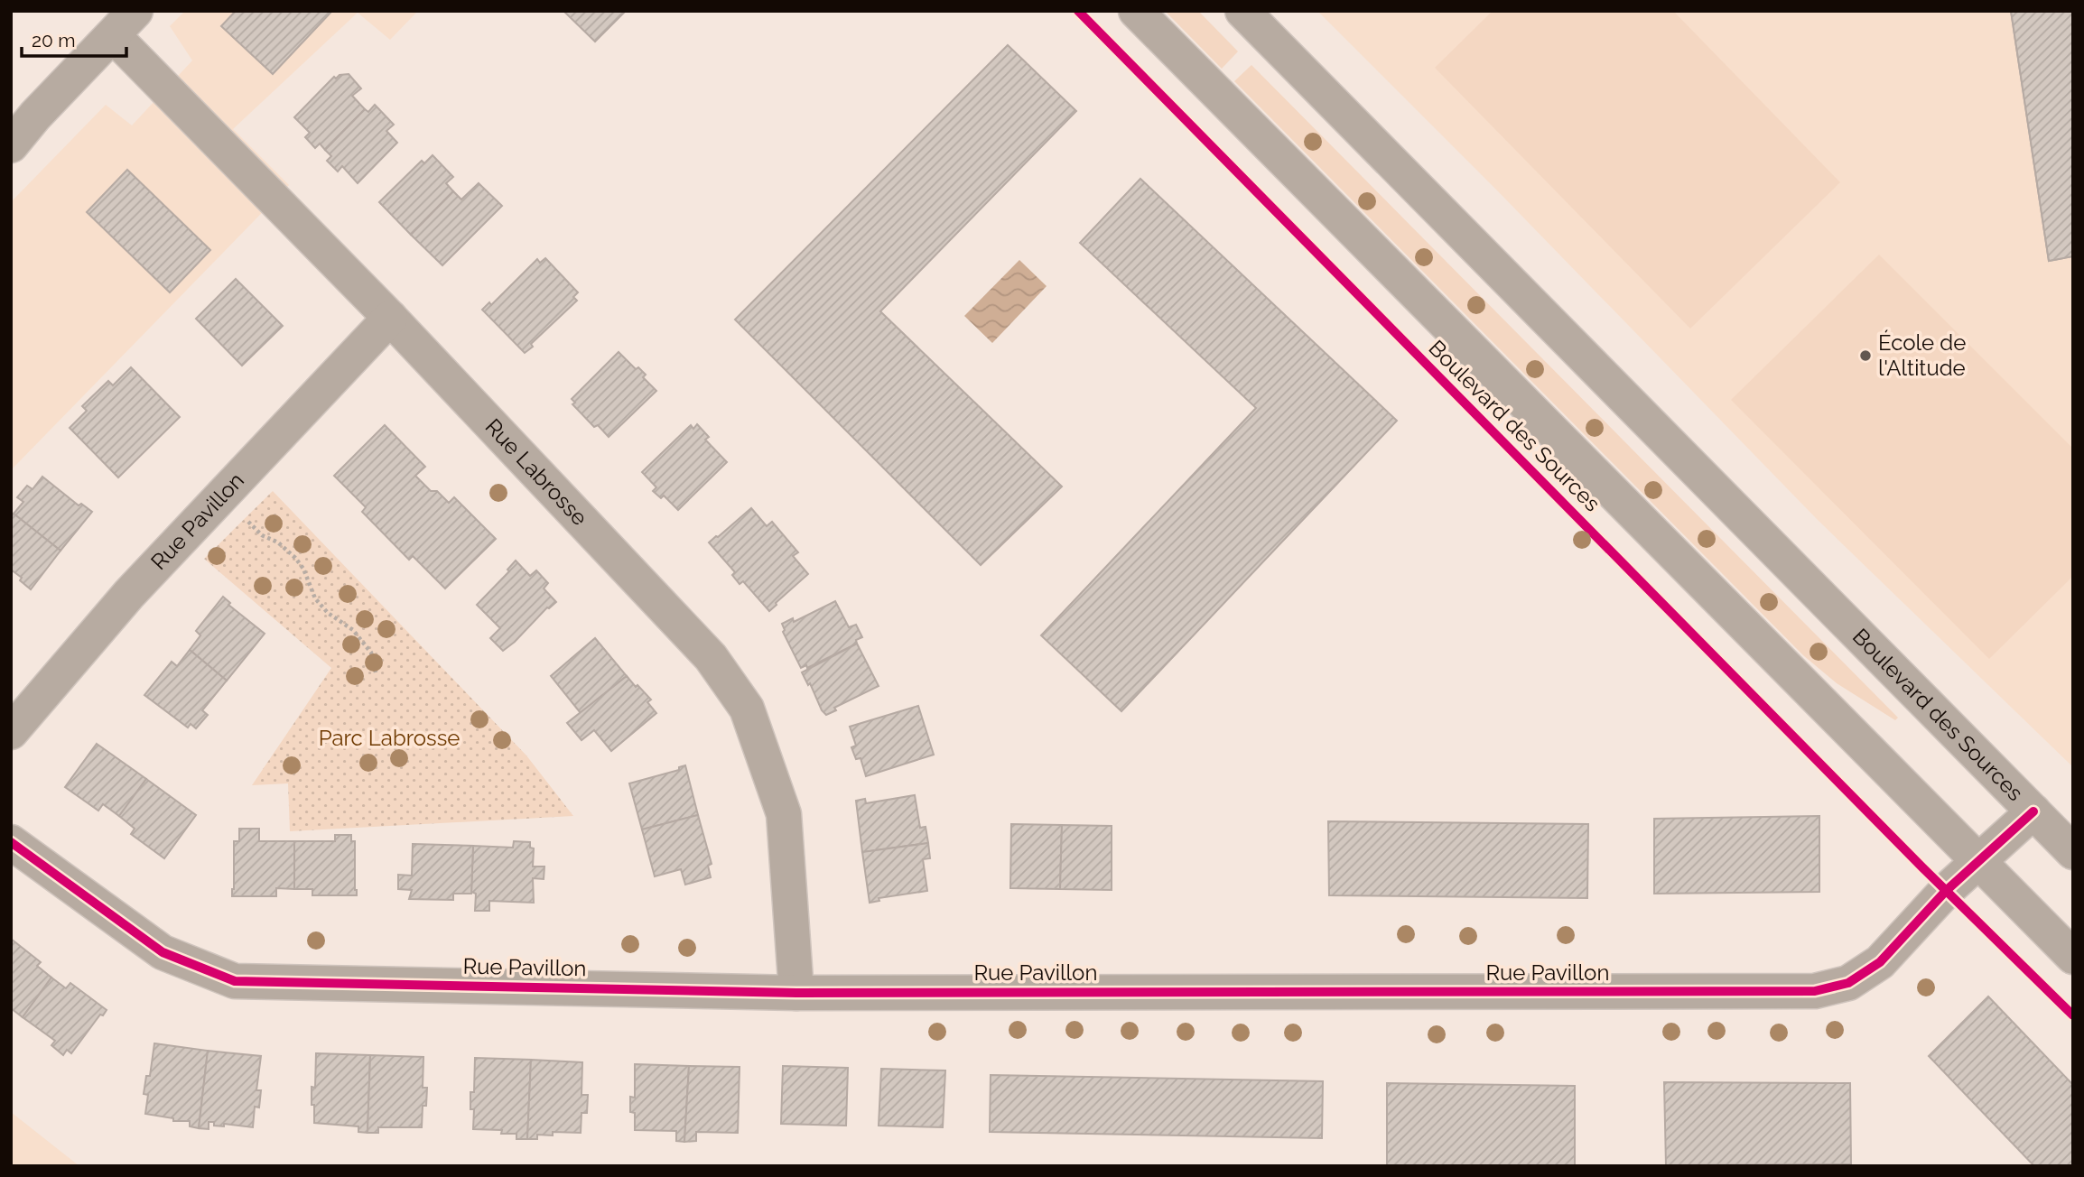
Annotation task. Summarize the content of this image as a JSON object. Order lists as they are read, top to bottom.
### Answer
{
  "streets": {
    "street": ["Boulevard des Sources", "Rue Labrosse", "Rue Pavillon"]
  },
  "crossings": [
    ["Boulevard des Sources", "Rue Pavillon"],
    ["Rue Labrosse", "Rue Pavillon"]
  ],
  "parks": ["Parc Labrosse"],
  "places": ["École de l'Altitude"],
  "scale_bar": "20 m"
}
